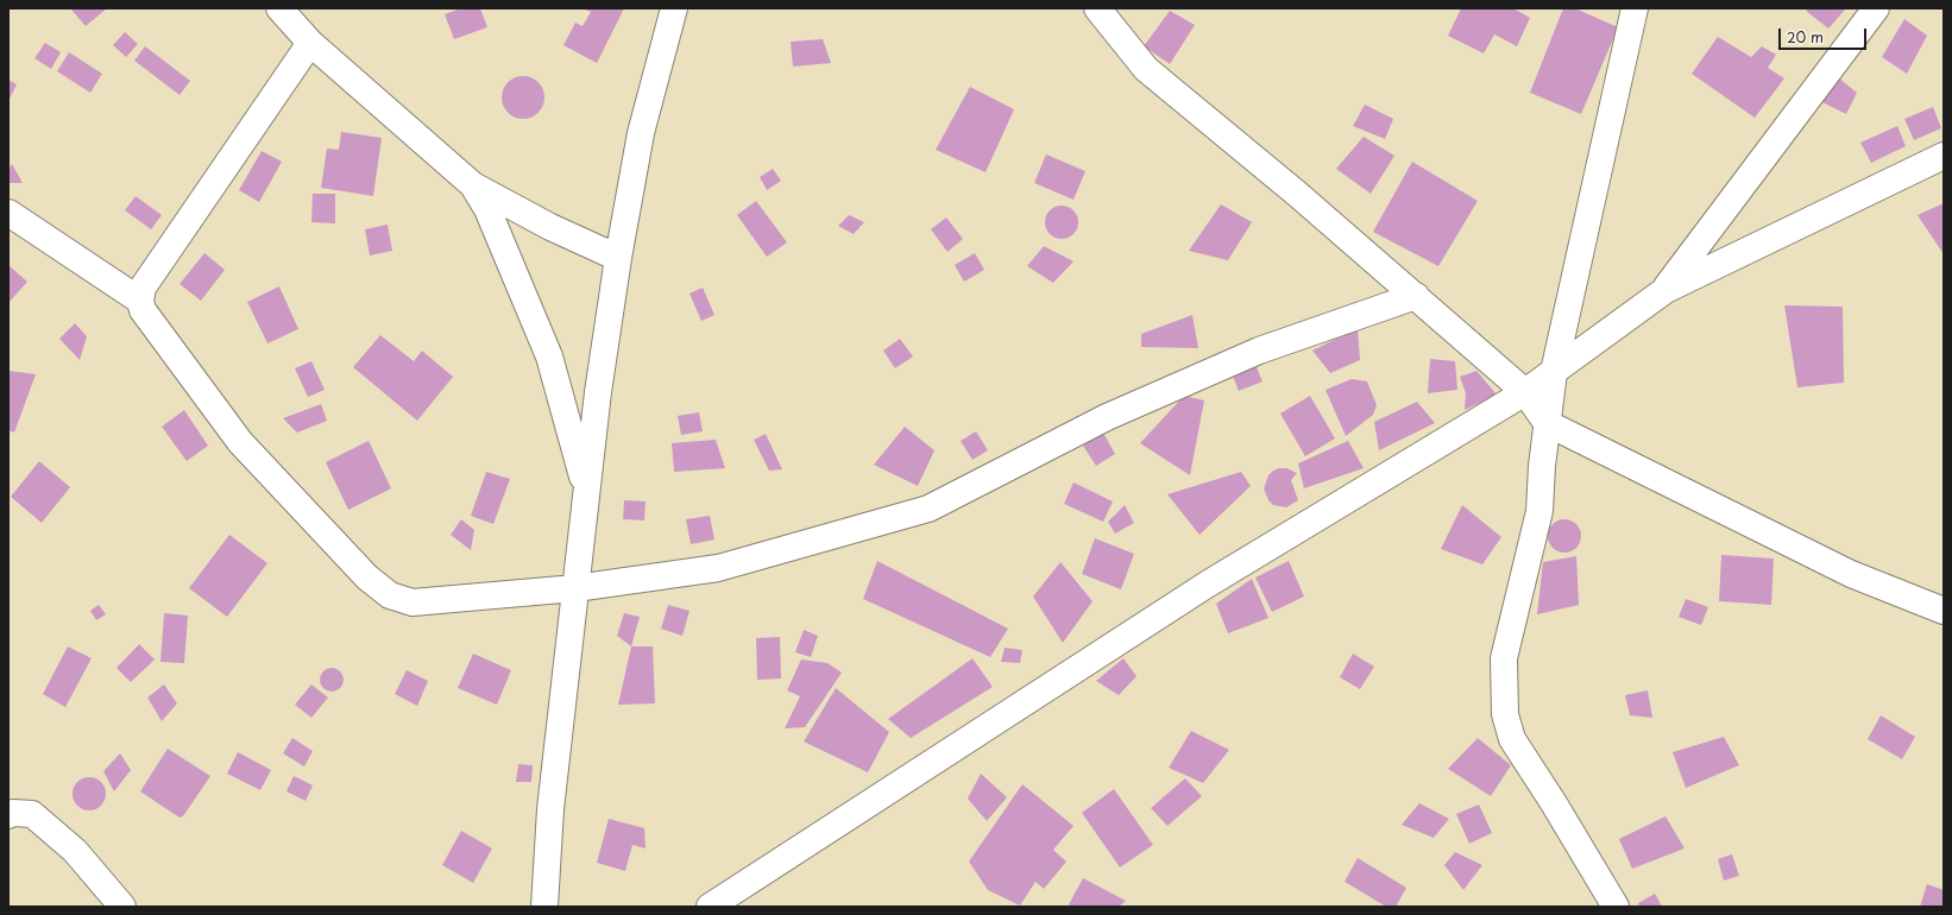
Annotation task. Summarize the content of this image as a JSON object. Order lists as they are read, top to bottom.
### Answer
{
  "scale_bar": "20 m"
}
